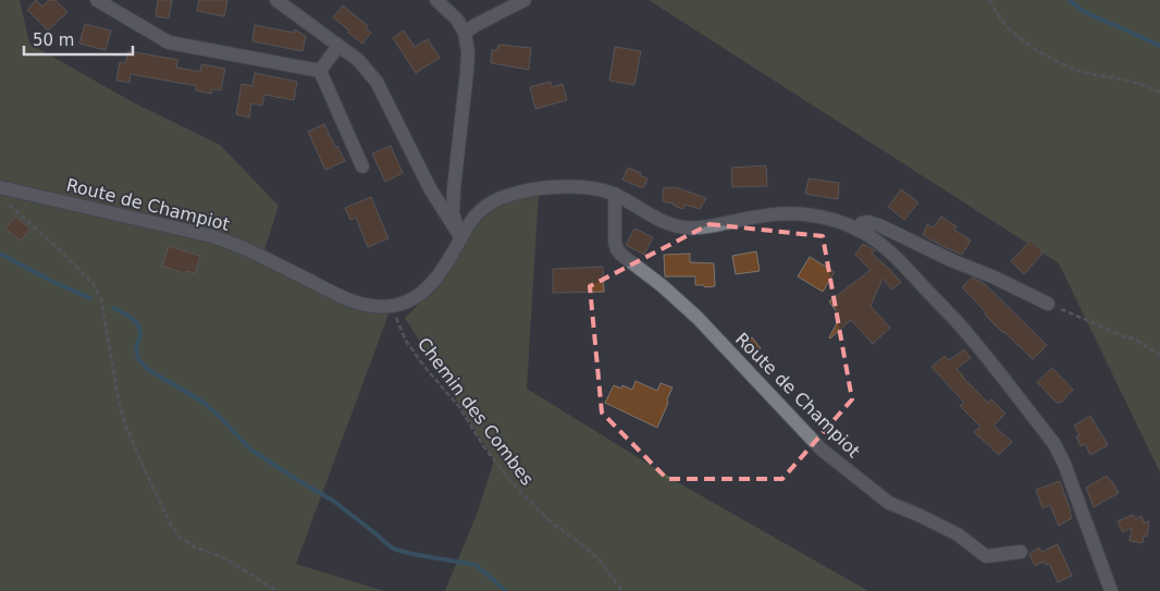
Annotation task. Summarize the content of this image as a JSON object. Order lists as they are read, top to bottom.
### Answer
{
  "streets": {
    "street": ["Route de Champiot"],
    "path": ["Chemin des Combes"]
  },
  "crossings": [
    ["Route de Champiot", "Chemin des Combes"]
  ],
  "scale_bar": "50 m"
}
